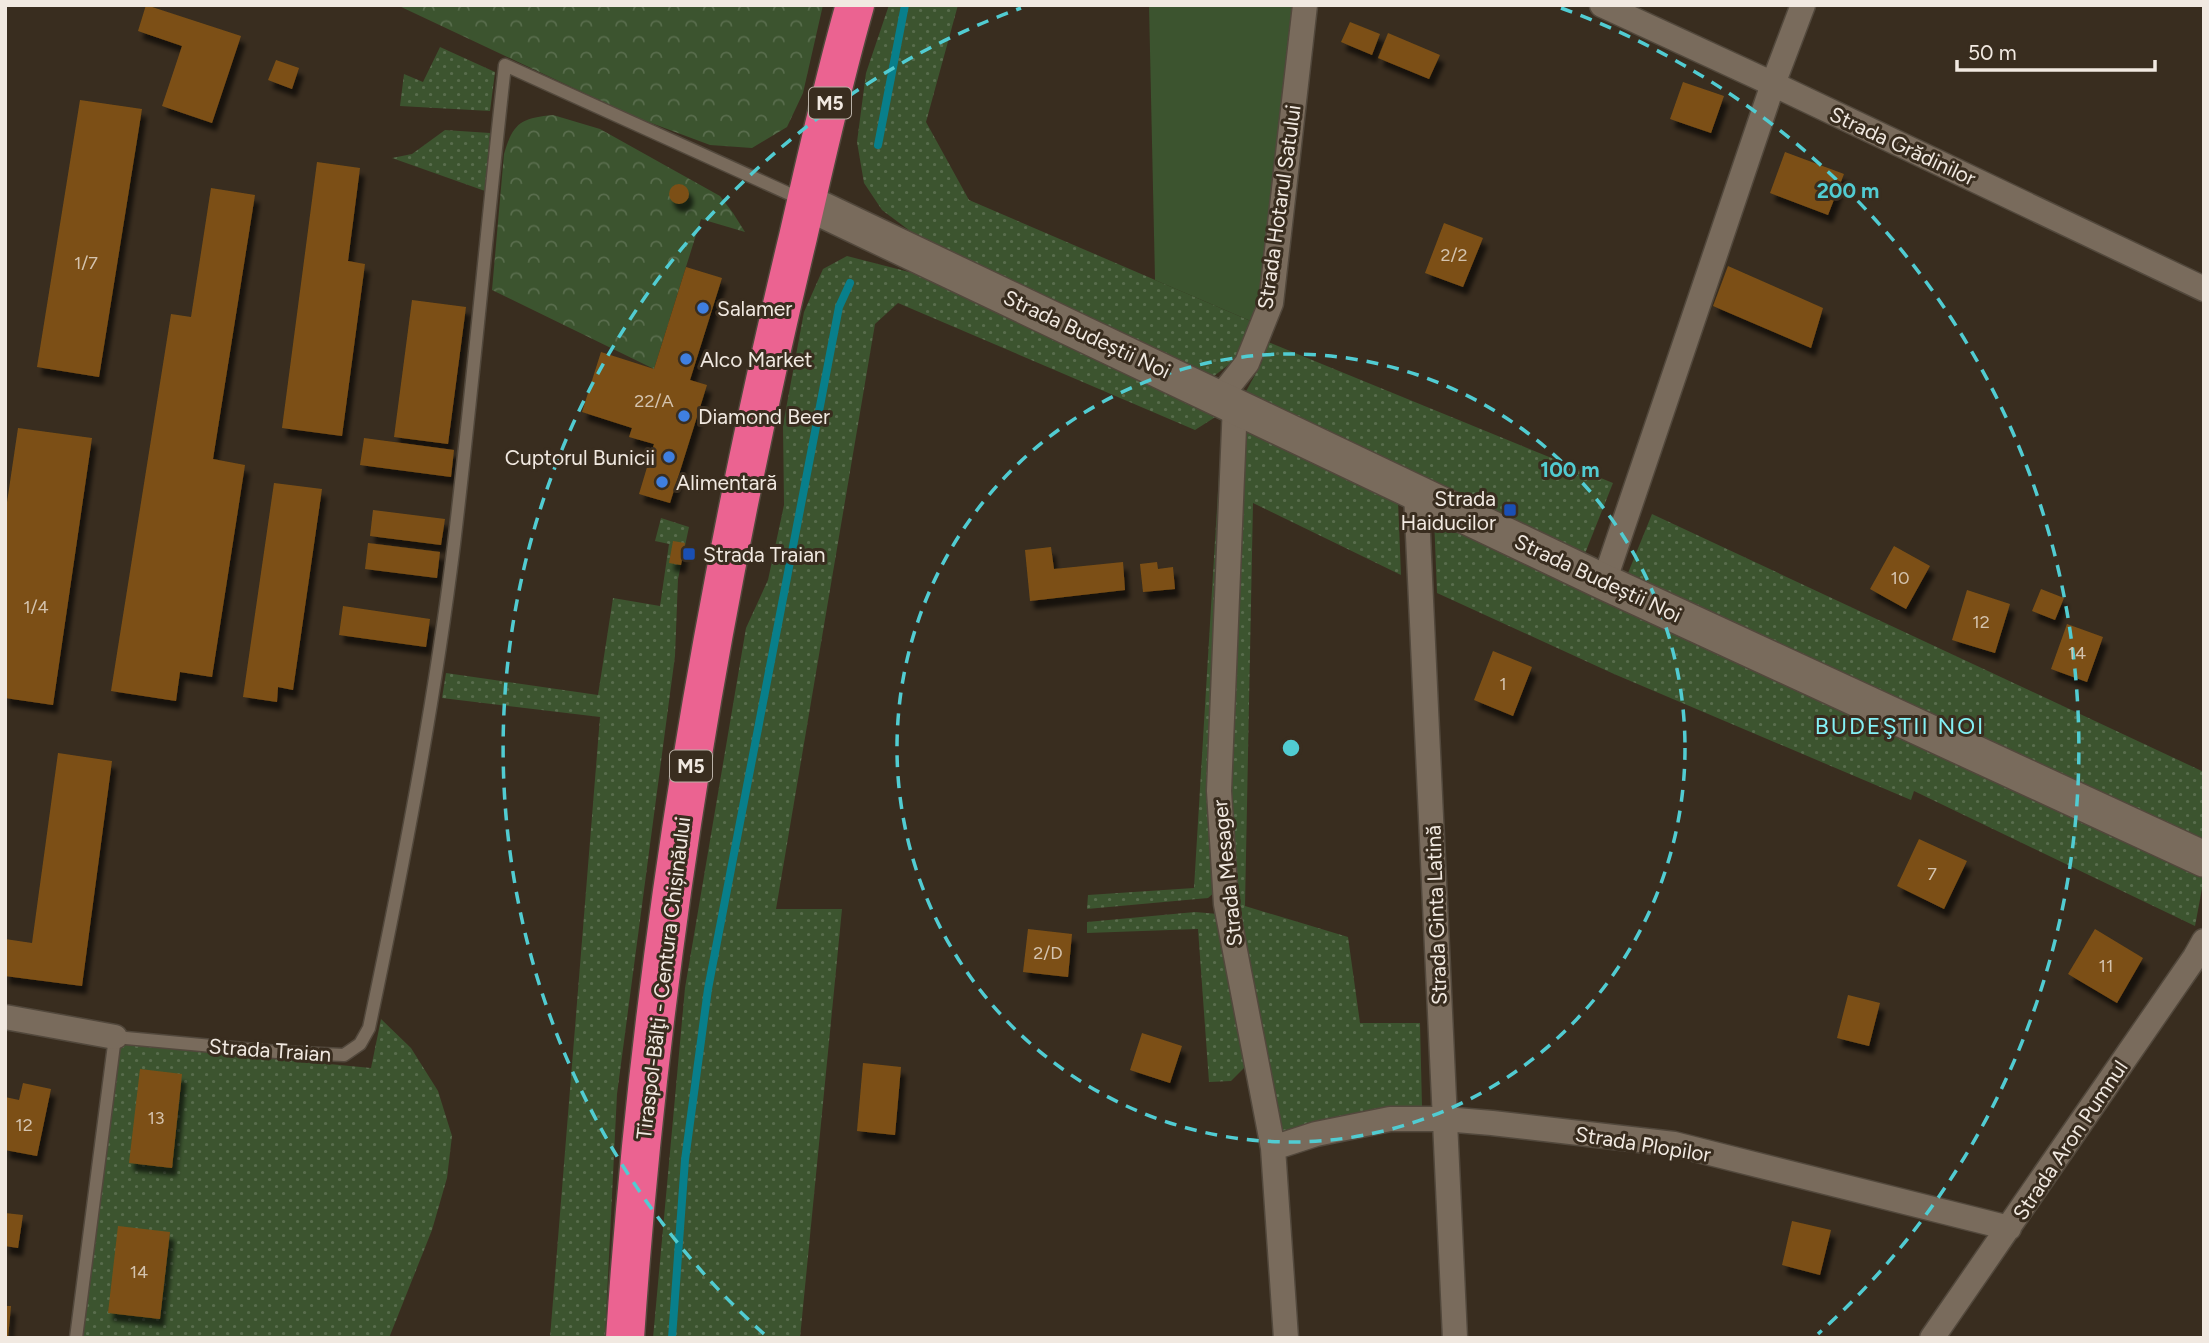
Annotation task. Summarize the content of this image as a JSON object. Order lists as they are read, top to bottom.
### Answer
{
  "streets": {
    "highway": ["M5", "Tiraspol-Bălţi - Centura Chișinăului"],
    "street": [
      "Strada Grădinilor",
      "Strada Hotarul Satului",
      "Strada Budeștii Noi",
      "Strada Mesager",
      "Strada Ginta Latină",
      "Strada Traian",
      "Strada Aron Pumnul",
      "Strada Plopilor"
    ]
  },
  "crossings": [
    ["Strada Hotarul Satului", "Strada Budeștii Noi"],
    ["Strada Hotarul Satului", "Strada Mesager"],
    ["Strada Budeștii Noi", "Strada Mesager"],
    ["Strada Budeștii Noi", "Strada Ginta Latină"],
    ["Strada Budeștii Noi", "Tiraspol-Bălţi - Centura Chișinăului"],
    ["Strada Budeștii Noi", "Strada Traian"],
    ["Strada Mesager", "Strada Plopilor"],
    ["Strada Ginta Latină", "Strada Plopilor"],
    ["Tiraspol-Bălţi - Centura Chișinăului", "Strada Traian"],
    ["Strada Aron Pumnul", "Strada Plopilor"]
  ],
  "districts": ["BUDEŞTII NOI"],
  "places": {
    "other": [
      "Salamer",
      "Alco Market",
      "Diamond Beer",
      "Cuptorul Bunicii",
      "Alimentară"
    ],
    "transit": ["Strada Haiducilor", "Strada Traian"]
  },
  "house_numbers": [
    "2/2",
    "1/7",
    "22/A",
    "10",
    "1/4",
    "12",
    "14",
    "1",
    "7",
    "2/D",
    "11",
    "13",
    "12",
    "14"
  ],
  "scale_bar": "50 m",
  "rings": ["200 m", "100 m"]
}
